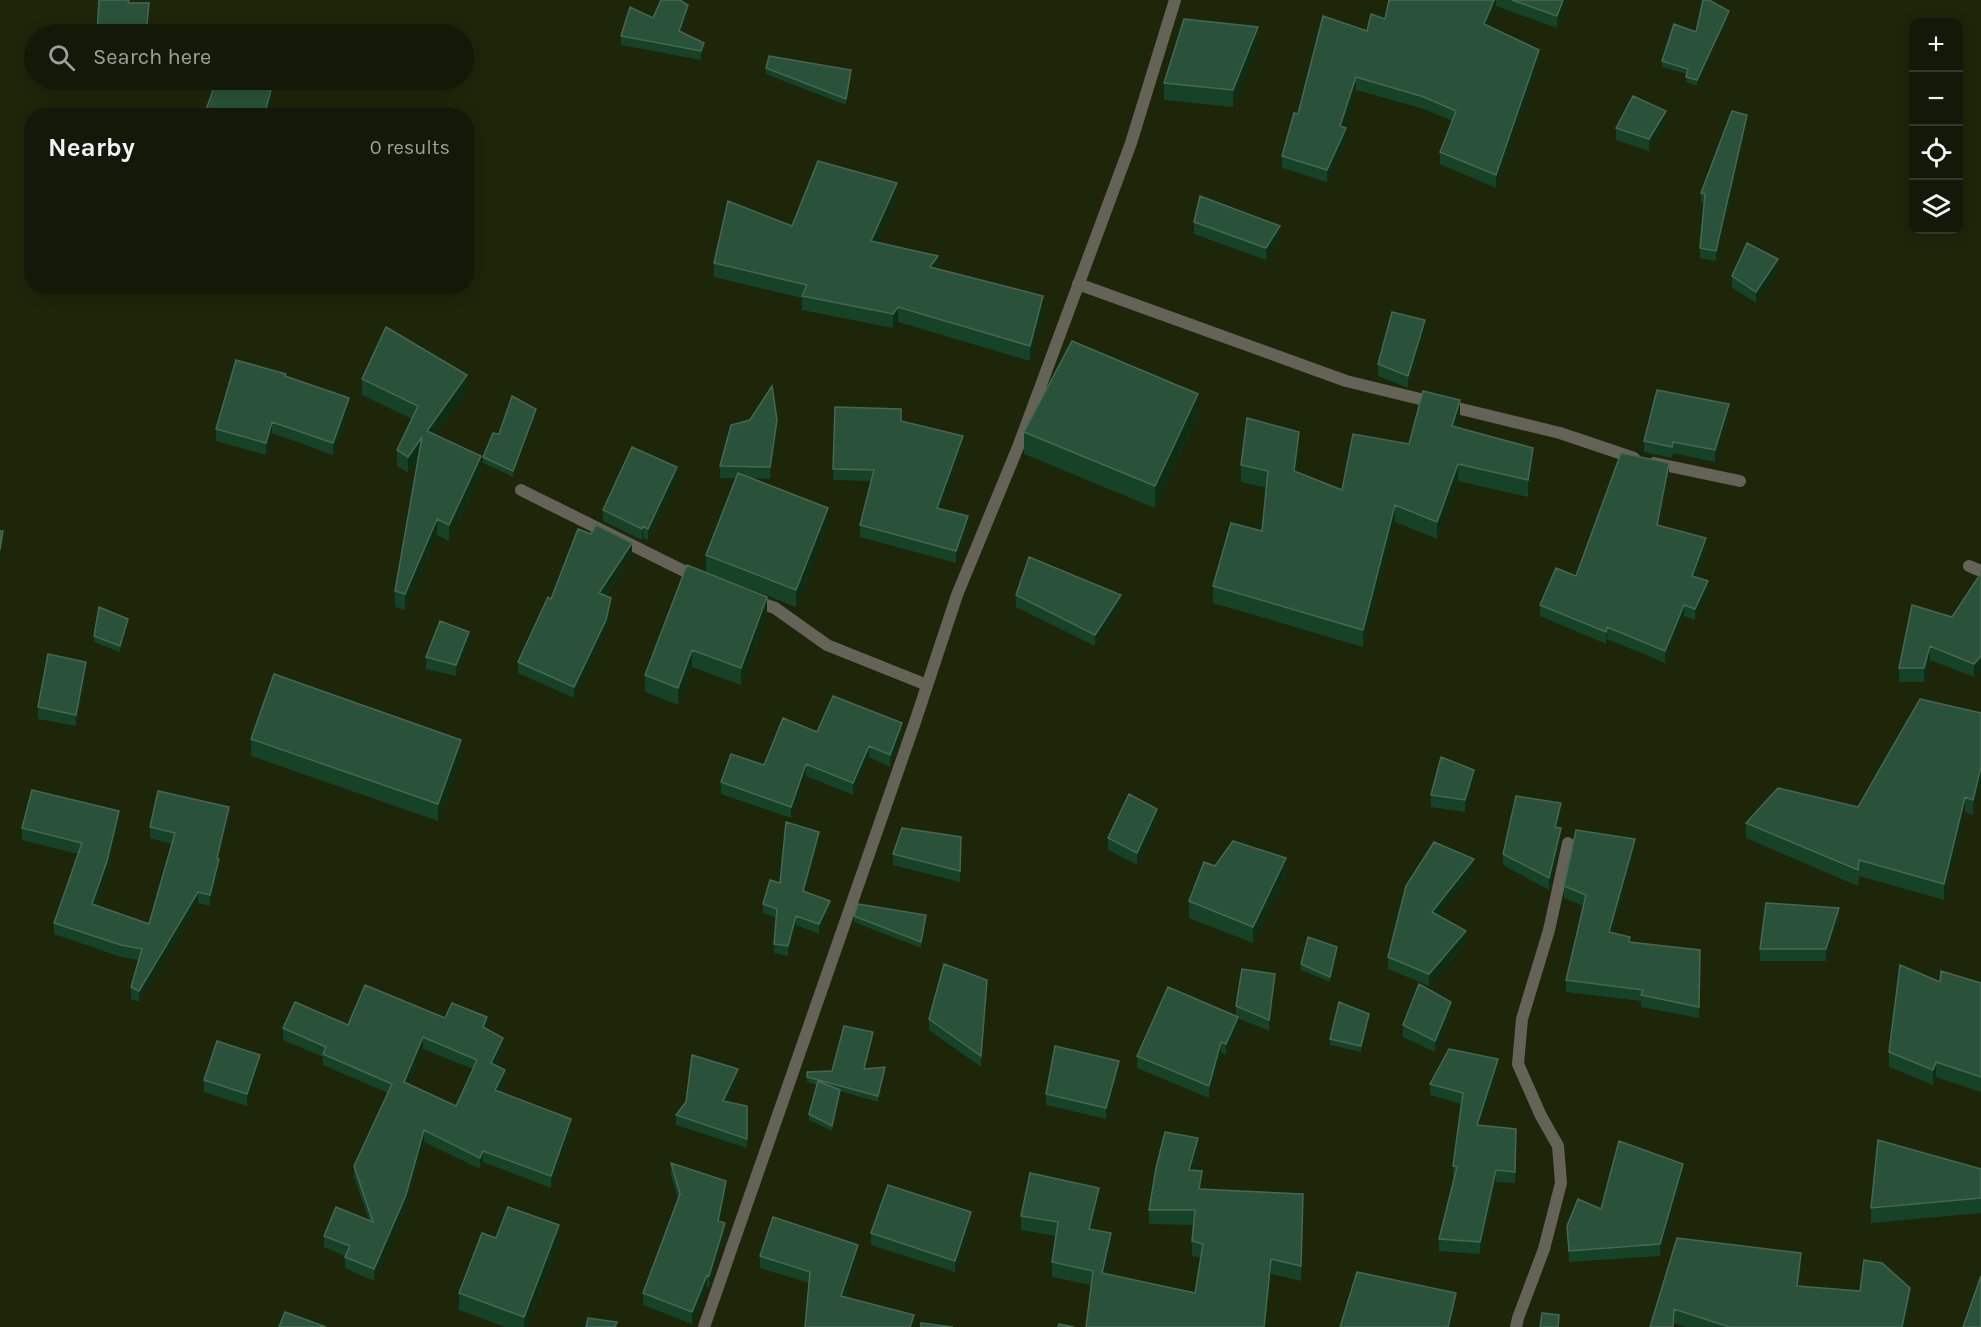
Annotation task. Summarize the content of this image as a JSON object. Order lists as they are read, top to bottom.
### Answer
{
  "page": {
    "map_buttons": ["+", "−"],
    "search": "Search here",
    "heading": ["Nearby", "0 results"]
  }
}
